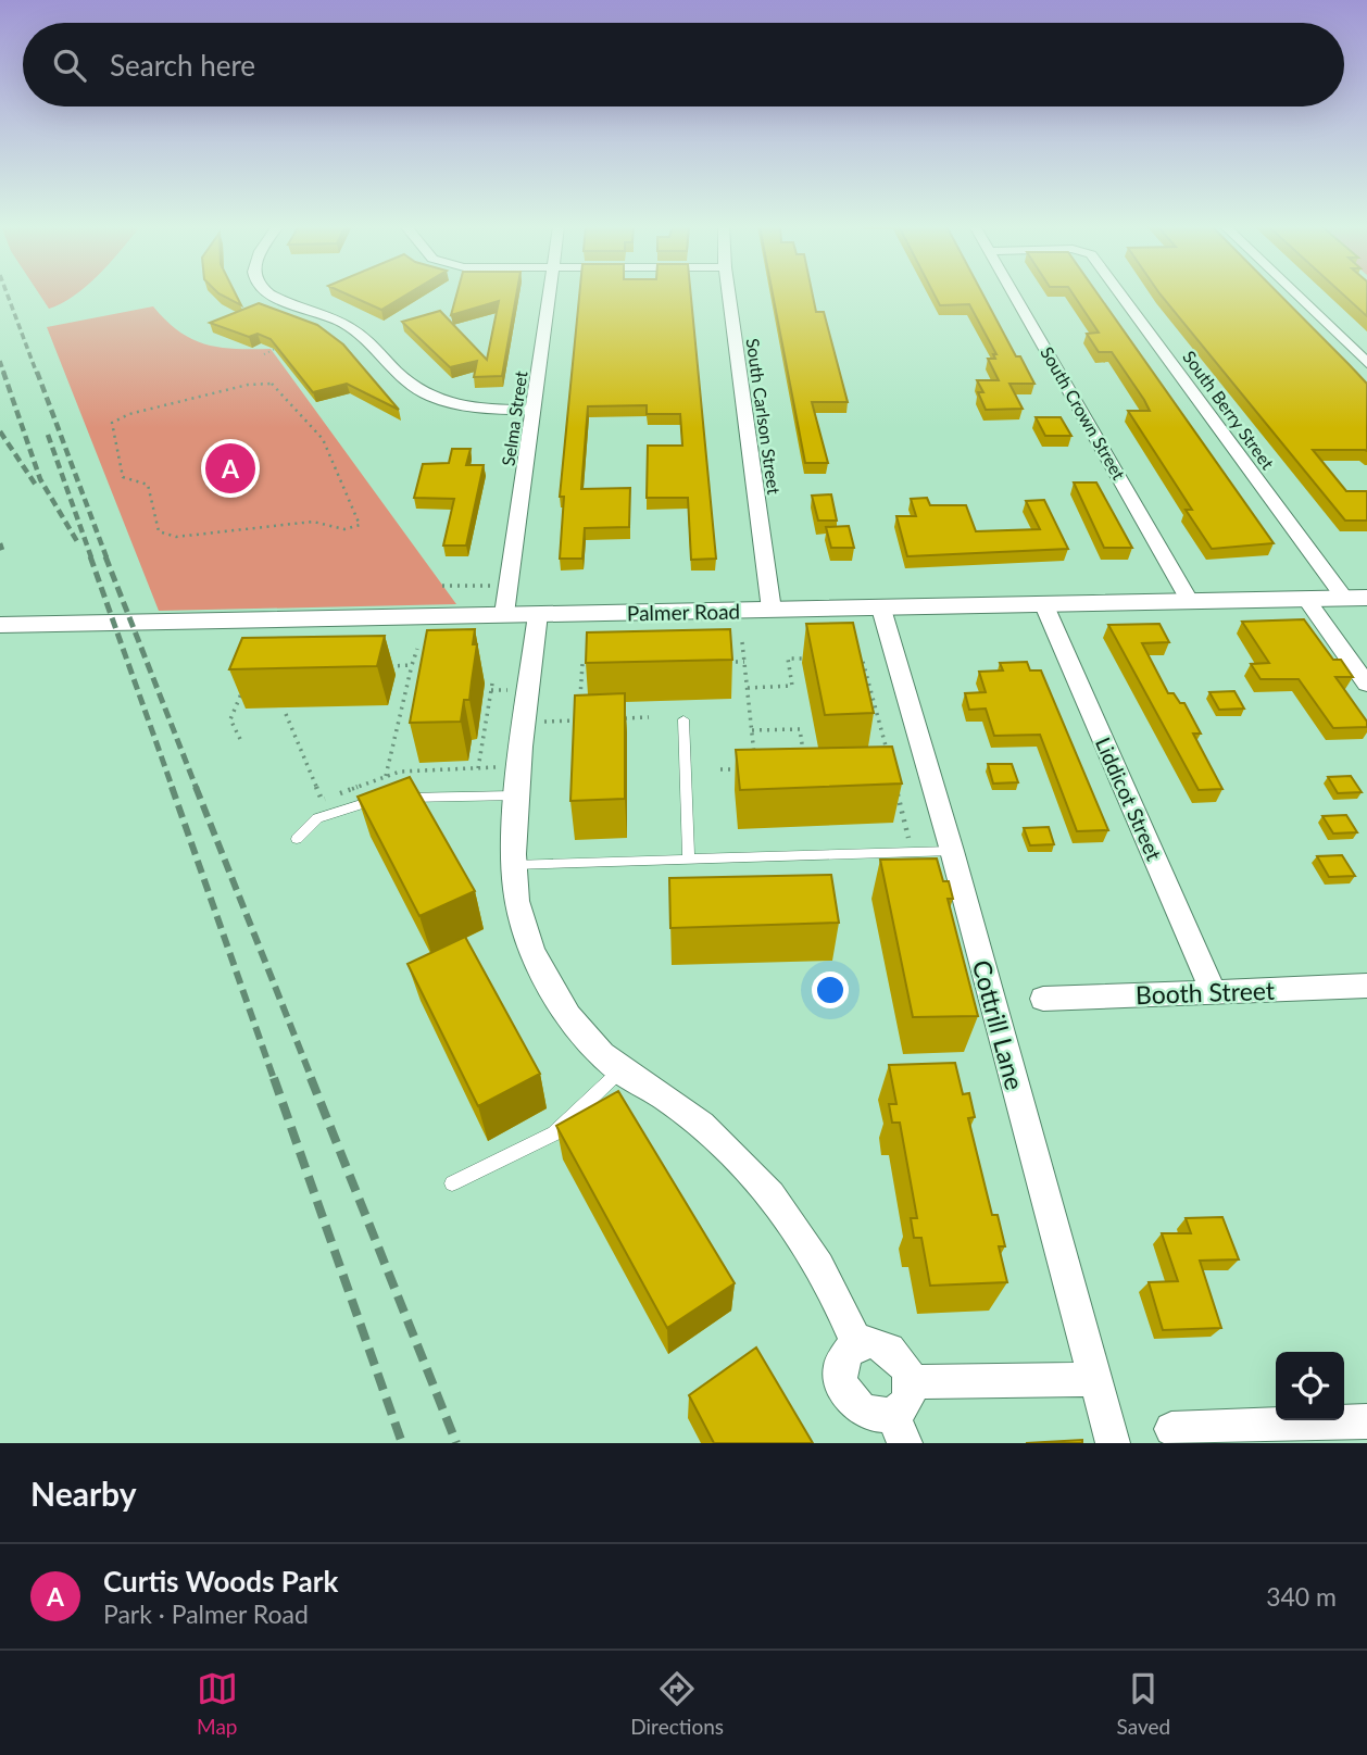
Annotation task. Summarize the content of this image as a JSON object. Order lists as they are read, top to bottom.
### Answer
{
  "streets": {
    "street": [
      "South Berry Street",
      "South Crown Street",
      "South Carlson Street",
      "Selma Street",
      "Palmer Road",
      "Liddicot Street",
      "Booth Street",
      "Cottrill Lane"
    ]
  },
  "crossings": [
    ["South Berry Street", "Palmer Road"],
    ["South Crown Street", "Palmer Road"],
    ["South Carlson Street", "Palmer Road"],
    ["Selma Street", "Palmer Road"],
    ["Palmer Road", "Liddicot Street"],
    ["Palmer Road", "Cottrill Lane"],
    ["Liddicot Street", "Booth Street"]
  ],
  "page": {
    "search": "Search here",
    "pins": "A",
    "heading": "Nearby",
    "list": [
      {
        "mark": "A",
        "name": "Curtis Woods Park",
        "note": "Park · Palmer Road",
        "value": "340 m"
      }
    ],
    "nav": ["Map", "Directions", "Saved"]
  }
}
